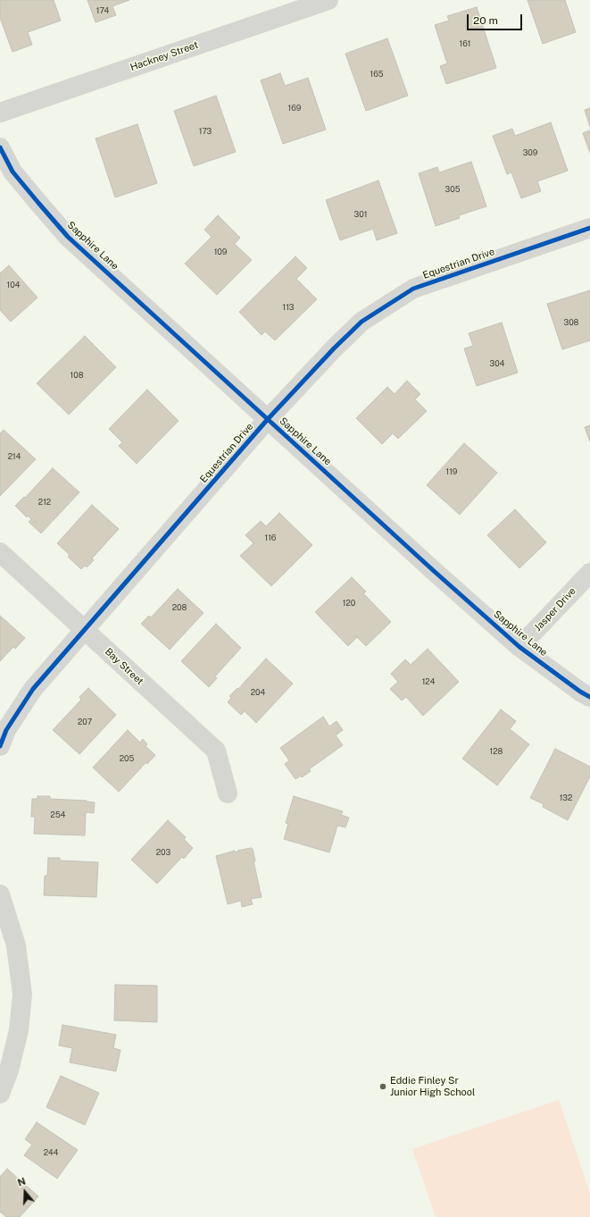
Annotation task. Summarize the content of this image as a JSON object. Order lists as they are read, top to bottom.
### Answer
{
  "streets": {
    "street": [
      "Hackney Street",
      "Sapphire Lane",
      "Equestrian Drive",
      "Jasper Drive",
      "Bay Street"
    ]
  },
  "crossings": [
    ["Sapphire Lane", "Equestrian Drive"],
    ["Sapphire Lane", "Jasper Drive"],
    ["Equestrian Drive", "Bay Street"]
  ],
  "places": ["Eddie Finley Sr Junior High School"],
  "house_numbers": [
    "174",
    "161",
    "165",
    "169",
    "173",
    "309",
    "305",
    "301",
    "109",
    "104",
    "113",
    "308",
    "304",
    "108",
    "214",
    "119",
    "212",
    "116",
    "120",
    "208",
    "124",
    "204",
    "207",
    "128",
    "205",
    "132",
    "254",
    "203",
    "244"
  ],
  "scale_bar": "20 m",
  "north": "top"
}
